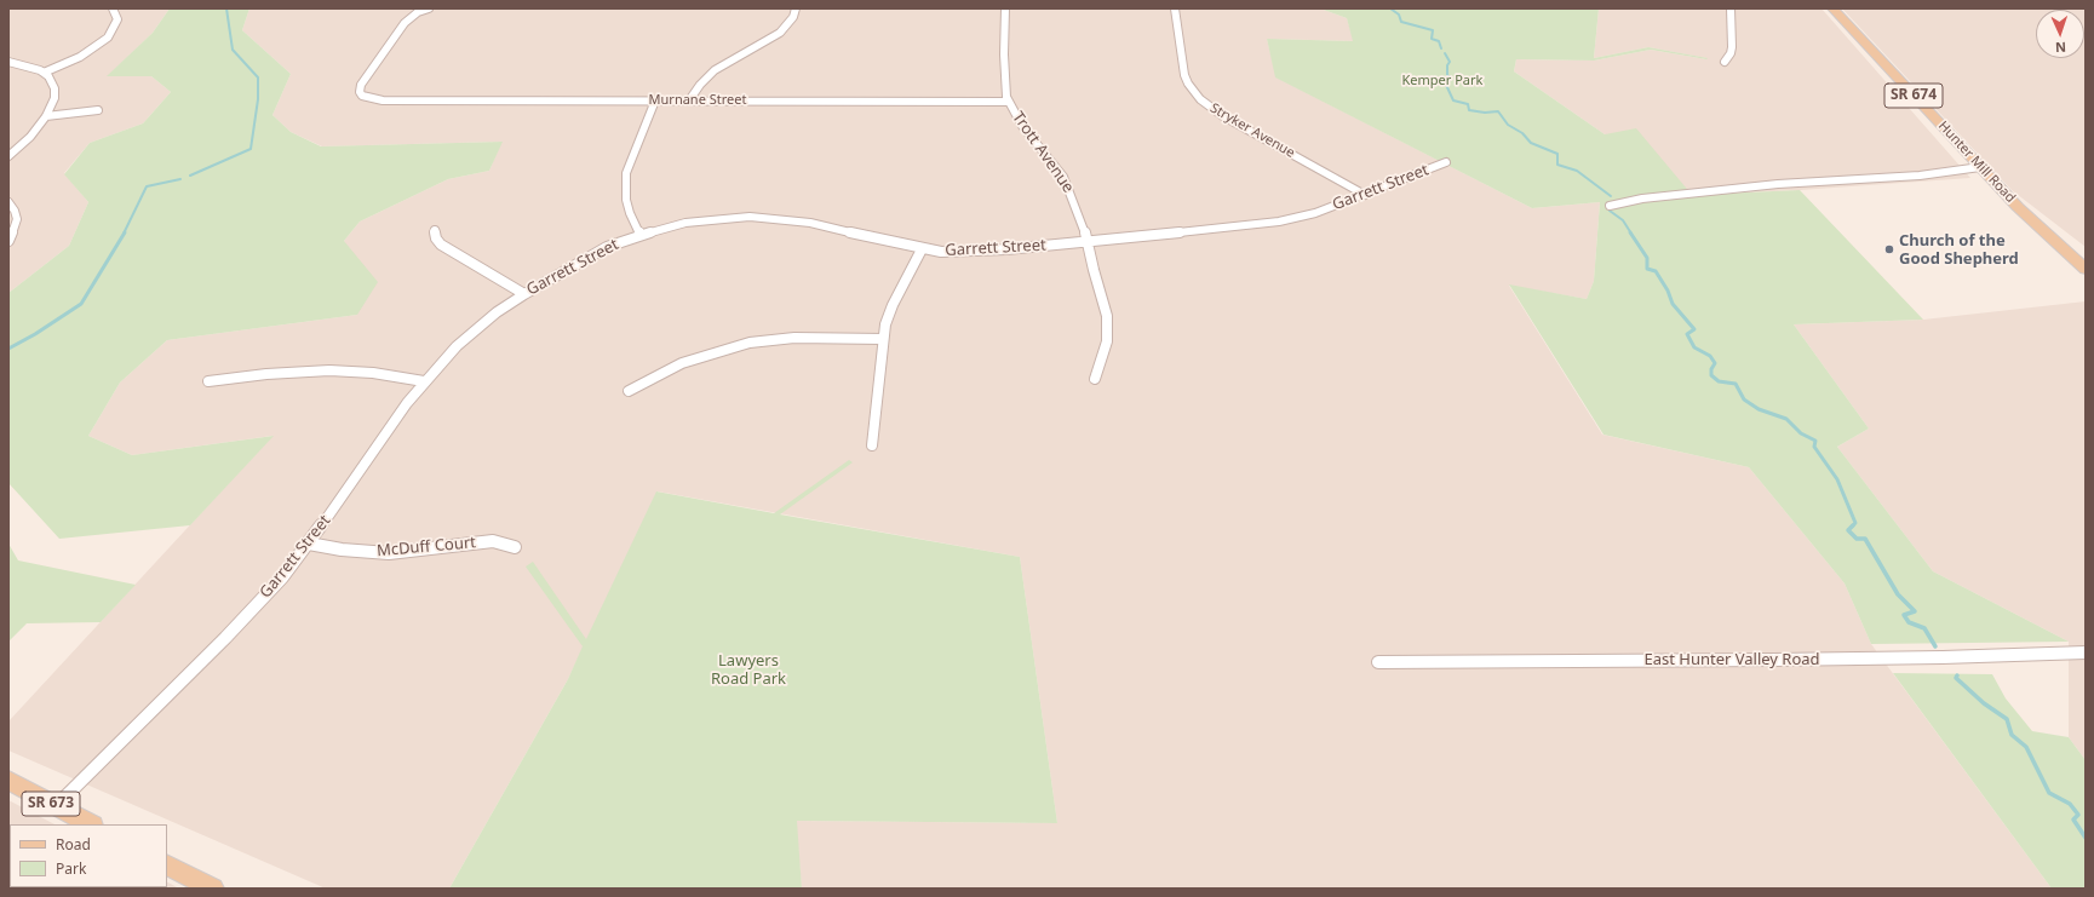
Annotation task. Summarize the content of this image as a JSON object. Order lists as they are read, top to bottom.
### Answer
{
  "streets": {
    "main road": ["SR 674", "Hunter Mill Road", "SR 673"],
    "street": [
      "Murnane Street",
      "Stryker Avenue",
      "Trott Avenue",
      "Garrett Street",
      "McDuff Court",
      "East Hunter Valley Road"
    ]
  },
  "crossings": [
    ["Murnane Street", "Trott Avenue"],
    ["Stryker Avenue", "Garrett Street"],
    ["Trott Avenue", "Garrett Street"],
    ["Garrett Street", "McDuff Court"],
    ["Garrett Street", "SR 673"]
  ],
  "parks": ["Kemper Park", "Lawyers Road Park"],
  "places": ["Church of the Good Shepherd"],
  "legend": ["Road", "Park"],
  "north": "bottom"
}
